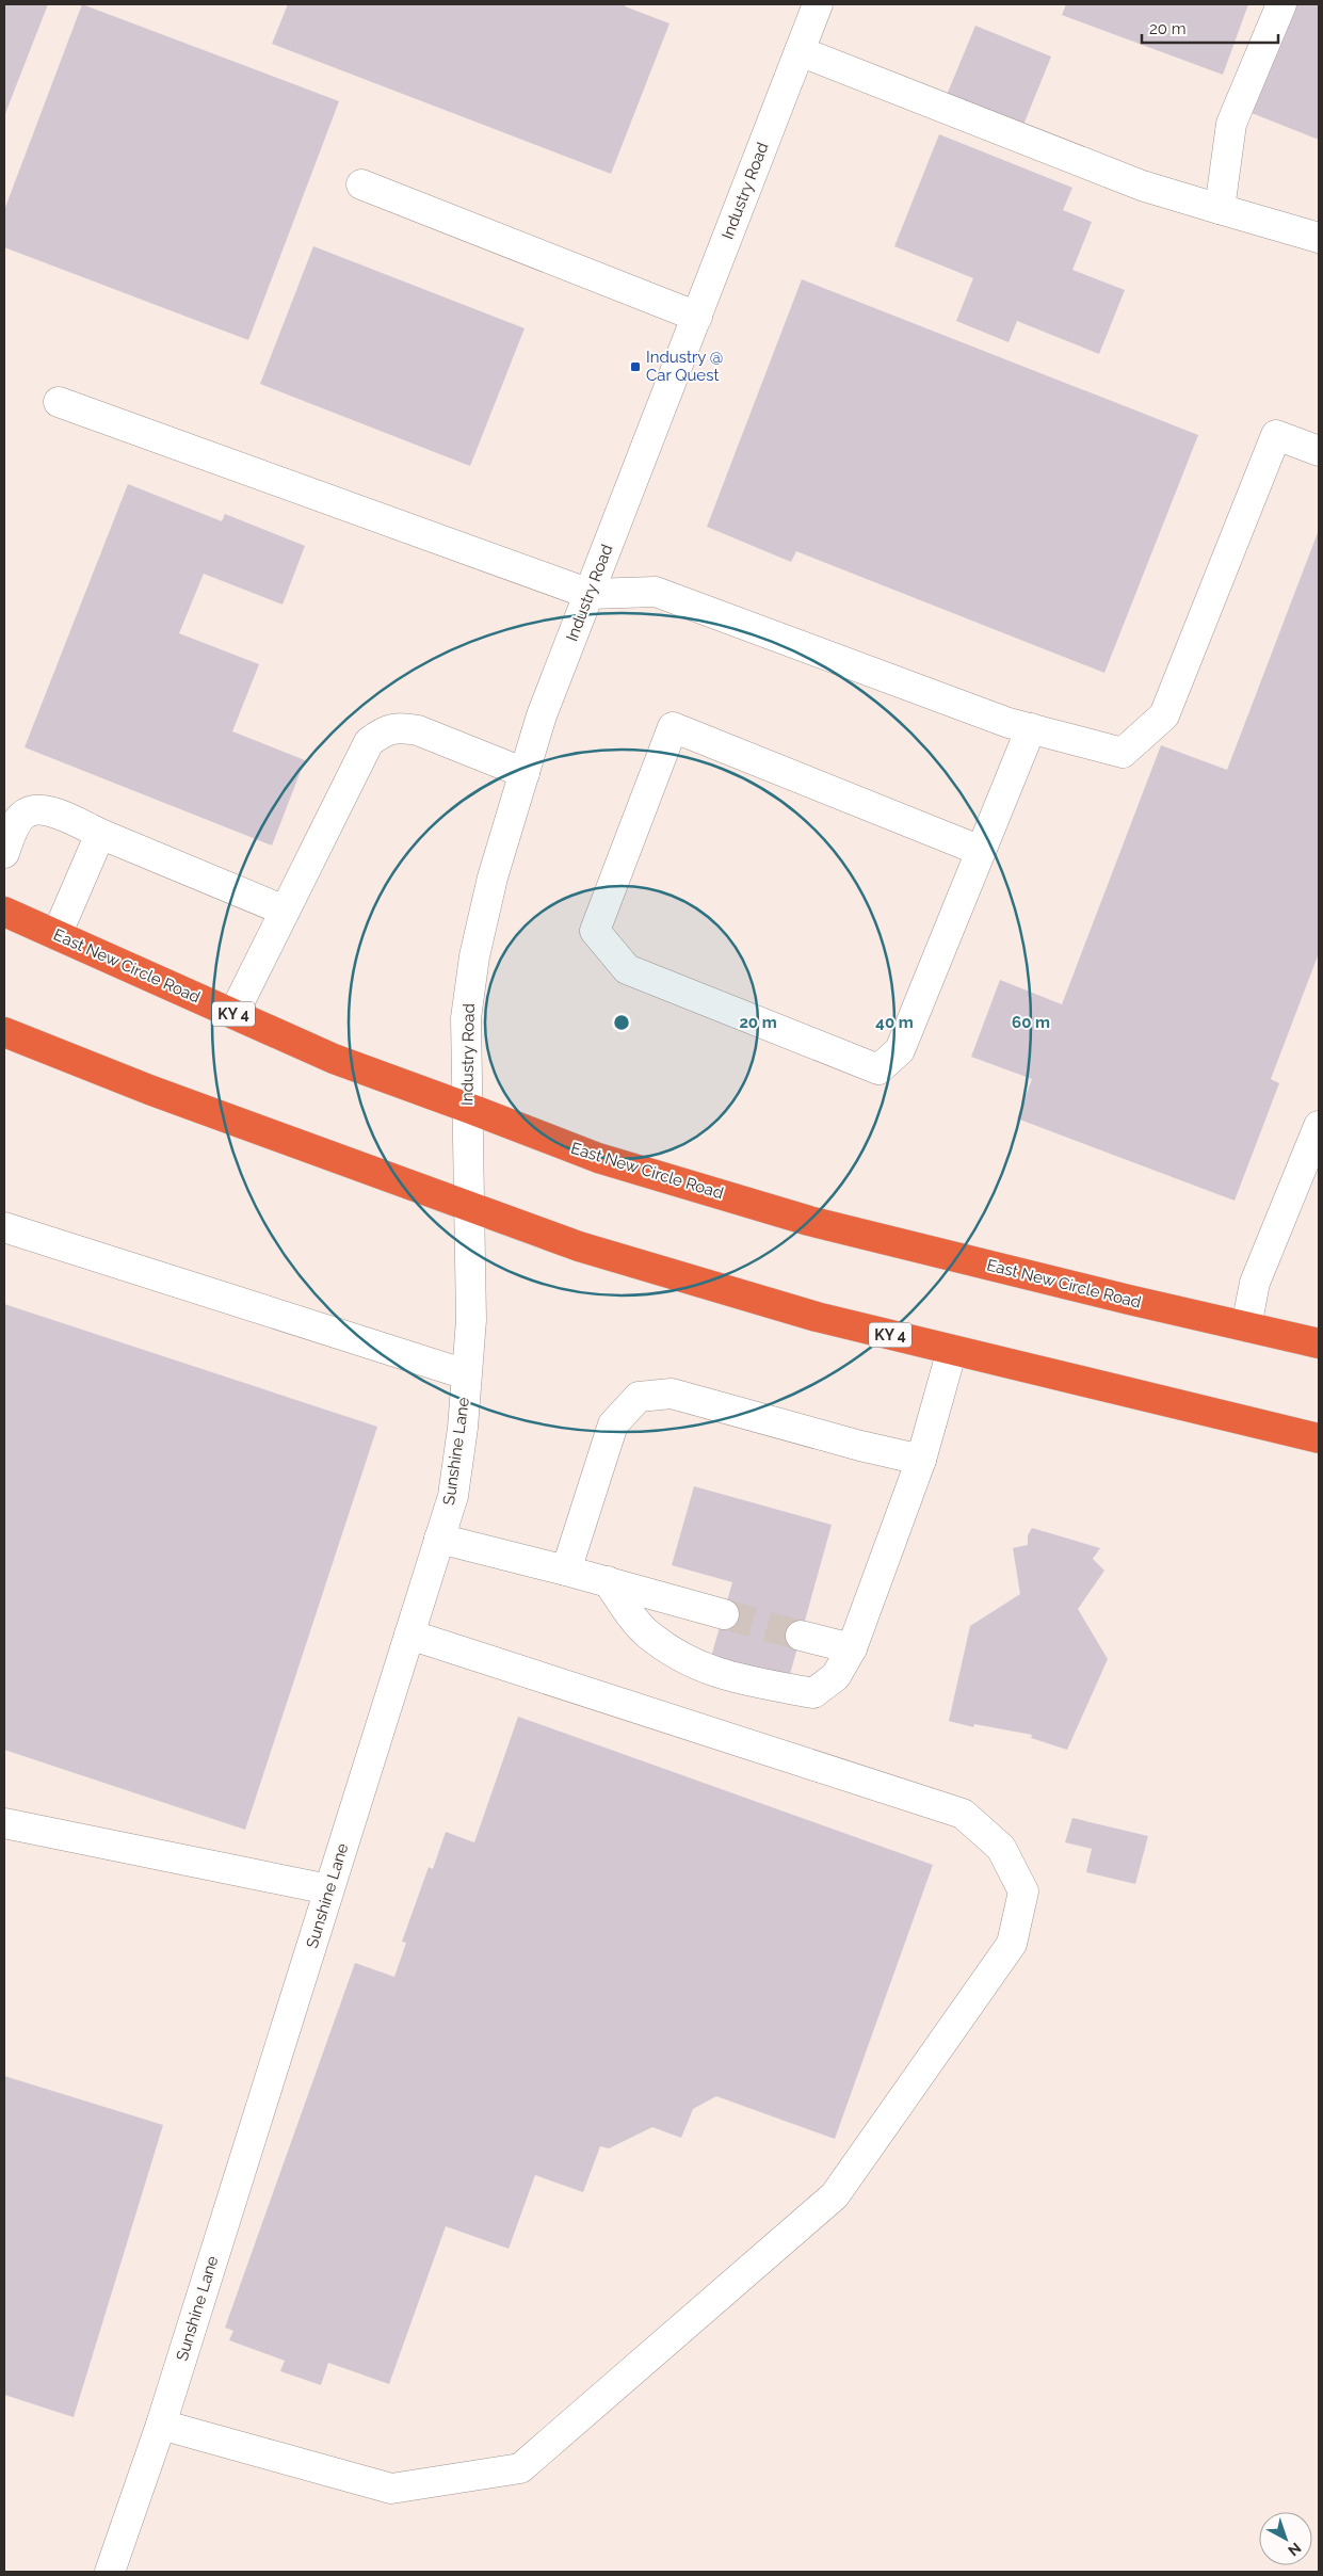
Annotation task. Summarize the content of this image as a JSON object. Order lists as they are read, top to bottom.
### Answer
{
  "streets": {
    "highway": ["East New Circle Road", "KY 4"],
    "street": ["Industry Road", "Sunshine Lane"]
  },
  "crossings": [
    ["Industry Road", "East New Circle Road"],
    ["Industry Road", "KY 4"],
    ["Industry Road", "Sunshine Lane"],
    ["KY 4", "Sunshine Lane"]
  ],
  "places": {
    "transit": ["Industry @ Car Quest"]
  },
  "scale_bar": "20 m",
  "north": "bottom right",
  "rings": ["20 m", "40 m", "60 m"]
}
